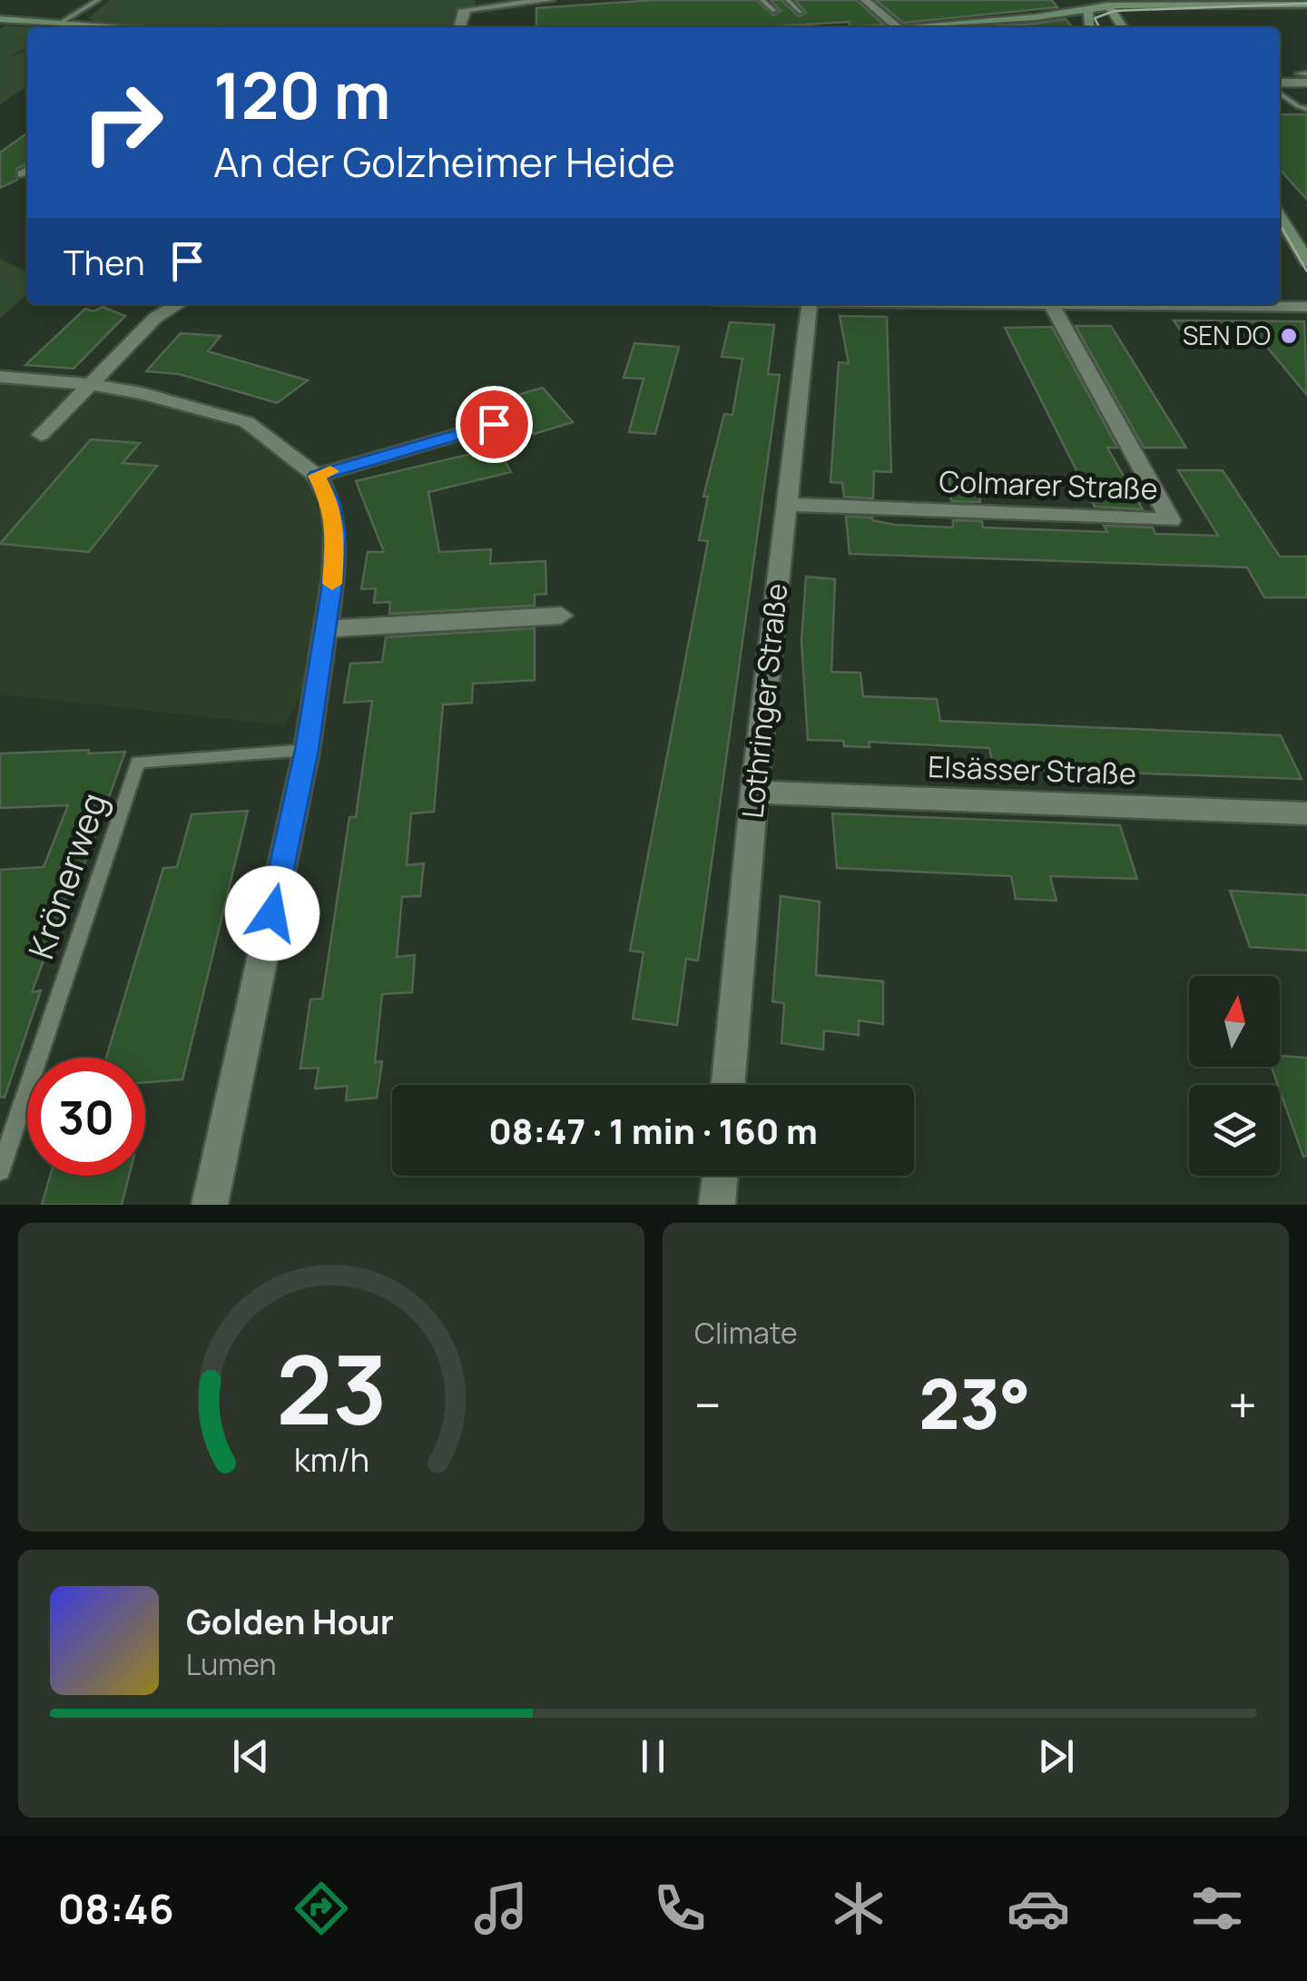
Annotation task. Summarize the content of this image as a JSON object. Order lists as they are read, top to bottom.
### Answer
{
  "streets": {
    "street": ["Colmarer Straße", "Lothringer Straße", "Elsässer Straße"],
    "lane": ["Krönerweg"]
  },
  "crossings": [
    ["Colmarer Straße", "Lothringer Straße"],
    ["Lothringer Straße", "Elsässer Straße"]
  ],
  "places": ["SEN DO"],
  "north": "top",
  "page": {
    "turn": ["120 m", "An der Golzheimer Heide"],
    "then": "Then",
    "limit": "30",
    "trip": "08:47 · 1 min · 160 m",
    "tile": "Climate",
    "heat": ["−", "23°", "+"],
    "song": ["Golden Hour", "Lumen"],
    "tabs": "08:46",
    "gauge": ["23", "km/h"]
  }
}
